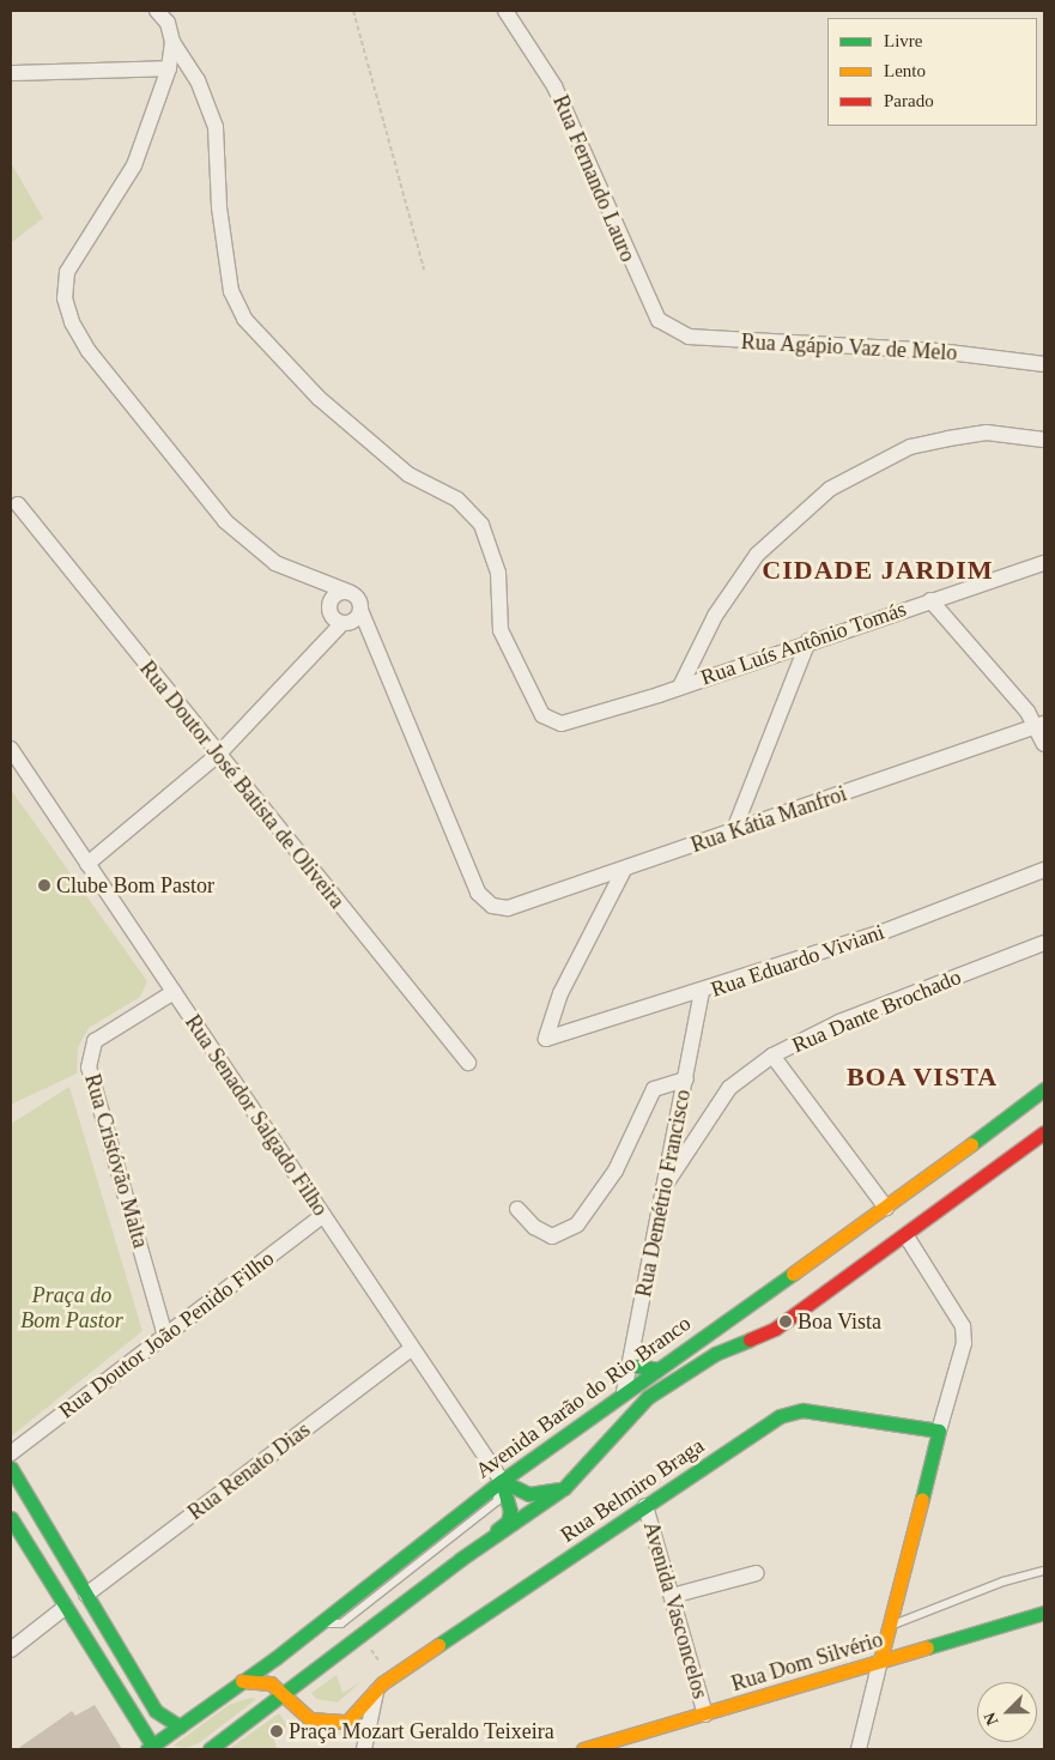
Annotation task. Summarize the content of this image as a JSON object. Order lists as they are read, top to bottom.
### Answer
{
  "streets": {
    "main road": ["Avenida Barão do Rio Branco", "Rua Belmiro Braga", "Rua Dom Silvério"],
    "street": [
      "Rua Fernando Lauro",
      "Rua Agápio Vaz de Melo",
      "Rua Luís Antônio Tomás",
      "Rua Doutor José Batista de Oliveira",
      "Rua Kátia Manfroi",
      "Rua Eduardo Viviani",
      "Rua Dante Brochado",
      "Rua Senador Salgado Filho",
      "Rua Cristóvão Malta",
      "Rua Demétrio Francisco",
      "Rua Doutor João Penido Filho",
      "Rua Renato Dias",
      "Avenida Vasconcelos"
    ]
  },
  "crossings": [
    ["Rua Fernando Lauro", "Rua Agápio Vaz de Melo"],
    ["Rua Kátia Manfroi", "Rua Eduardo Viviani"],
    ["Rua Eduardo Viviani", "Rua Demétrio Francisco"],
    ["Rua Dante Brochado", "Rua Demétrio Francisco"],
    ["Rua Senador Salgado Filho", "Rua Cristóvão Malta"],
    ["Rua Senador Salgado Filho", "Rua Doutor João Penido Filho"],
    ["Rua Senador Salgado Filho", "Avenida Barão do Rio Branco"],
    ["Rua Senador Salgado Filho", "Rua Renato Dias"],
    ["Rua Cristóvão Malta", "Rua Doutor João Penido Filho"],
    ["Rua Demétrio Francisco", "Avenida Barão do Rio Branco"],
    ["Avenida Barão do Rio Branco", "Rua Belmiro Braga"],
    ["Rua Belmiro Braga", "Avenida Vasconcelos"],
    ["Avenida Vasconcelos", "Rua Dom Silvério"]
  ],
  "districts": ["CIDADE JARDIM", "BOA VISTA"],
  "parks": ["Praça do Bom Pastor"],
  "places": ["Clube Bom Pastor", "Boa Vista", "Praça Mozart Geraldo Teixeira"],
  "legend": ["Livre", "Lento", "Parado"],
  "north": "bottom left"
}
